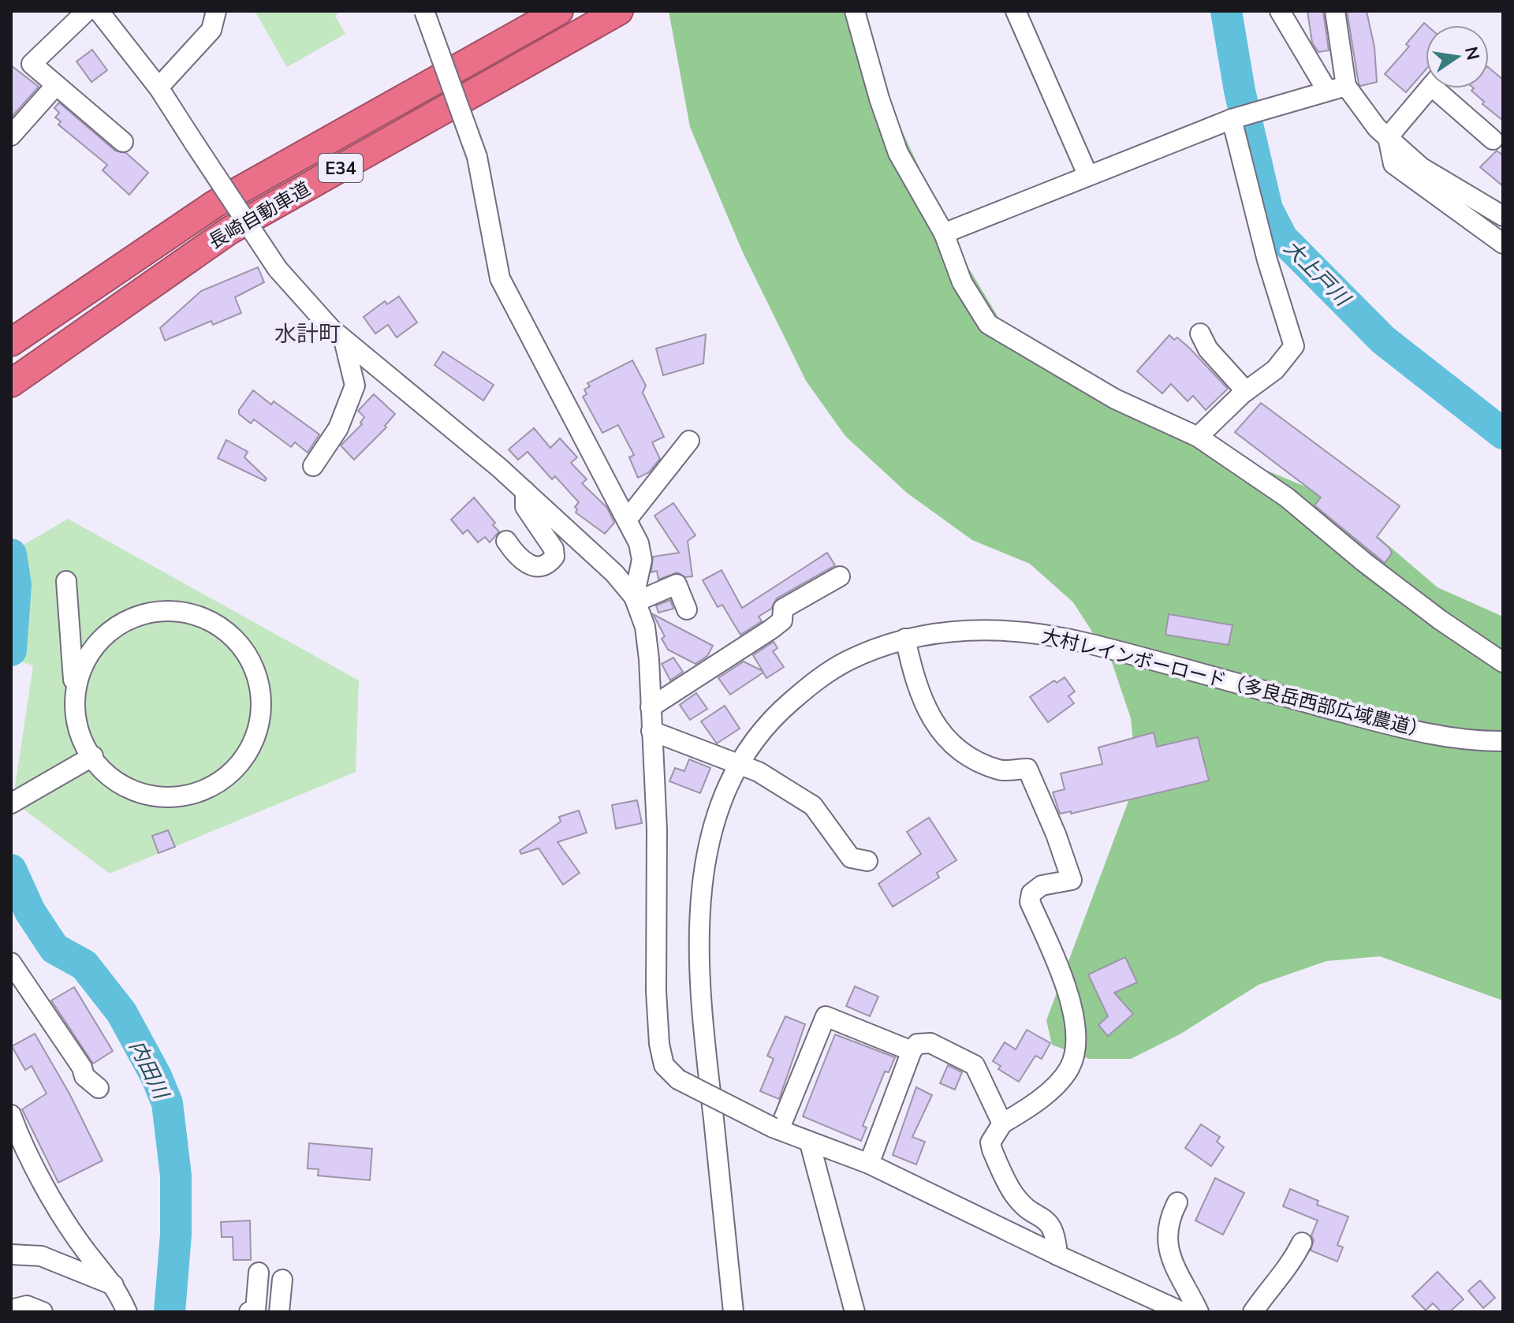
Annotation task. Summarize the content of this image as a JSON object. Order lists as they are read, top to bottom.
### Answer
{
  "streets": {
    "highway": ["E34", "長崎自動車道"],
    "street": ["大村レインボーロード（多良岳西部広域農道）"]
  },
  "districts": ["水計町"],
  "water": ["大上戸川", "内田川"],
  "north": "right"
}
